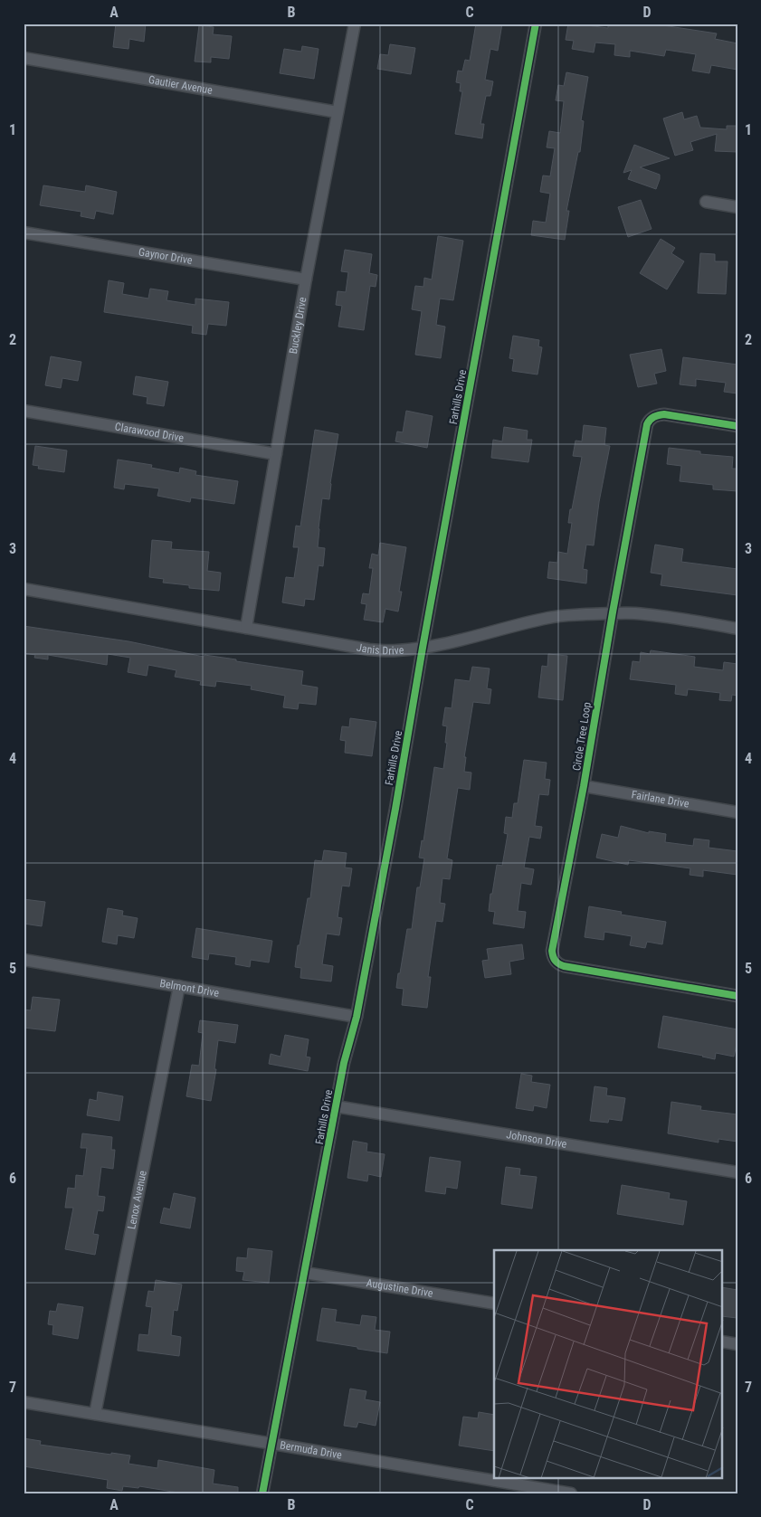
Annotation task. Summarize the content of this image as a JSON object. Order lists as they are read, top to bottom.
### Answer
{
  "streets": {
    "street": [
      "Gautier Avenue",
      "Gaynor Drive",
      "Buckley Drive",
      "Farhills Drive",
      "Clarawood Drive",
      "Janis Drive",
      "Circle Tree Loop",
      "Fairlane Drive",
      "Belmont Drive",
      "Johnson Drive",
      "Lenox Avenue",
      "Augustine Drive",
      "Bermuda Drive"
    ]
  },
  "crossings": [
    ["Gautier Avenue", "Buckley Drive"],
    ["Gaynor Drive", "Buckley Drive"],
    ["Buckley Drive", "Clarawood Drive"],
    ["Buckley Drive", "Janis Drive"],
    ["Farhills Drive", "Janis Drive"],
    ["Farhills Drive", "Belmont Drive"],
    ["Farhills Drive", "Johnson Drive"],
    ["Farhills Drive", "Augustine Drive"],
    ["Farhills Drive", "Bermuda Drive"],
    ["Janis Drive", "Circle Tree Loop"],
    ["Circle Tree Loop", "Fairlane Drive"],
    ["Belmont Drive", "Lenox Avenue"],
    ["Lenox Avenue", "Bermuda Drive"]
  ],
  "grid": {
    "columns": [
      "A",
      "B",
      "C",
      "D"
    ],
    "rows": [
      "1",
      "2",
      "3",
      "4",
      "5",
      "6",
      "7"
    ]
  }
}
